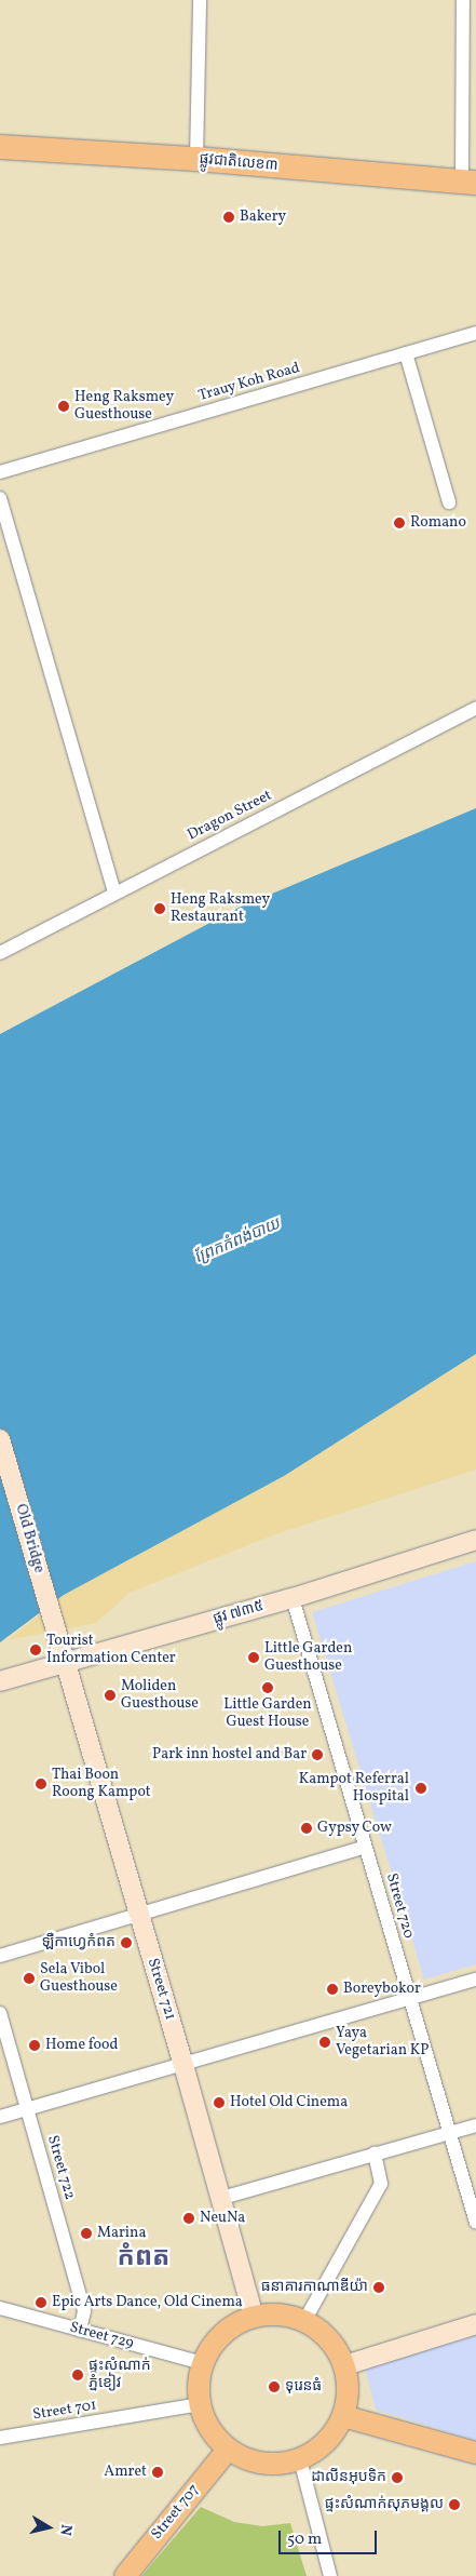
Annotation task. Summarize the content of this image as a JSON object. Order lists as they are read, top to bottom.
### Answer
{
  "streets": {
    "highway": ["ផ្លូវជាតិលេខ៣"],
    "main road": ["Street 707"],
    "street": [
      "Trauy Koh Road",
      "Dragon Street",
      "Old Bridge",
      "ផ្លូវ ៧៣៥",
      "Street 720",
      "Street 721",
      "Street 722",
      "Street 729",
      "Street 701"
    ]
  },
  "crossings": [
    ["Old Bridge", "ផ្លូវ ៧៣៥"],
    ["Old Bridge", "Street 721"],
    ["ផ្លូវ ៧៣៥", "Street 720"],
    ["ផ្លូវ ៧៣៥", "Street 721"],
    ["Street 721", "Street 729"],
    ["Street 721", "Street 701"],
    ["Street 721", "Street 707"],
    ["Street 722", "Street 729"],
    ["Street 729", "Street 701"],
    ["Street 729", "Street 707"],
    ["Street 701", "Street 707"]
  ],
  "districts": ["កំពត"],
  "water": ["ព្រែកកំពង់បាយ"],
  "places": [
    "Bakery",
    "Heng Raksmey Guesthouse",
    "Romano",
    "Heng Raksmey Restaurant",
    "Tourist Information Center",
    "Little Garden Guesthouse",
    "Little Garden Guest House",
    "Moliden Guesthouse",
    "Park inn hostel and Bar",
    "Thai Boon Roong Kampot",
    "Kampot Referral Hospital",
    "Gypsy Cow",
    "ឡឺកាហ្វេកំពត",
    "Sela Vibol Guesthouse",
    "Boreybokor",
    "Yaya Vegetarian KP",
    "Home food",
    "Hotel Old Cinema",
    "NeuNa",
    "Marina",
    "ធនាគារកាណាឌីយ៉ា",
    "Epic Arts Dance, Old Cinema",
    "ផ្ទះសំណាក់ ភ្នំខៀវ",
    "ទុរេនធំ",
    "Amret",
    "ដាលីនអុបទិក",
    "ផ្ទះសំណាក់សុភមង្គល"
  ],
  "scale_bar": "50 m",
  "north": "right"
}
